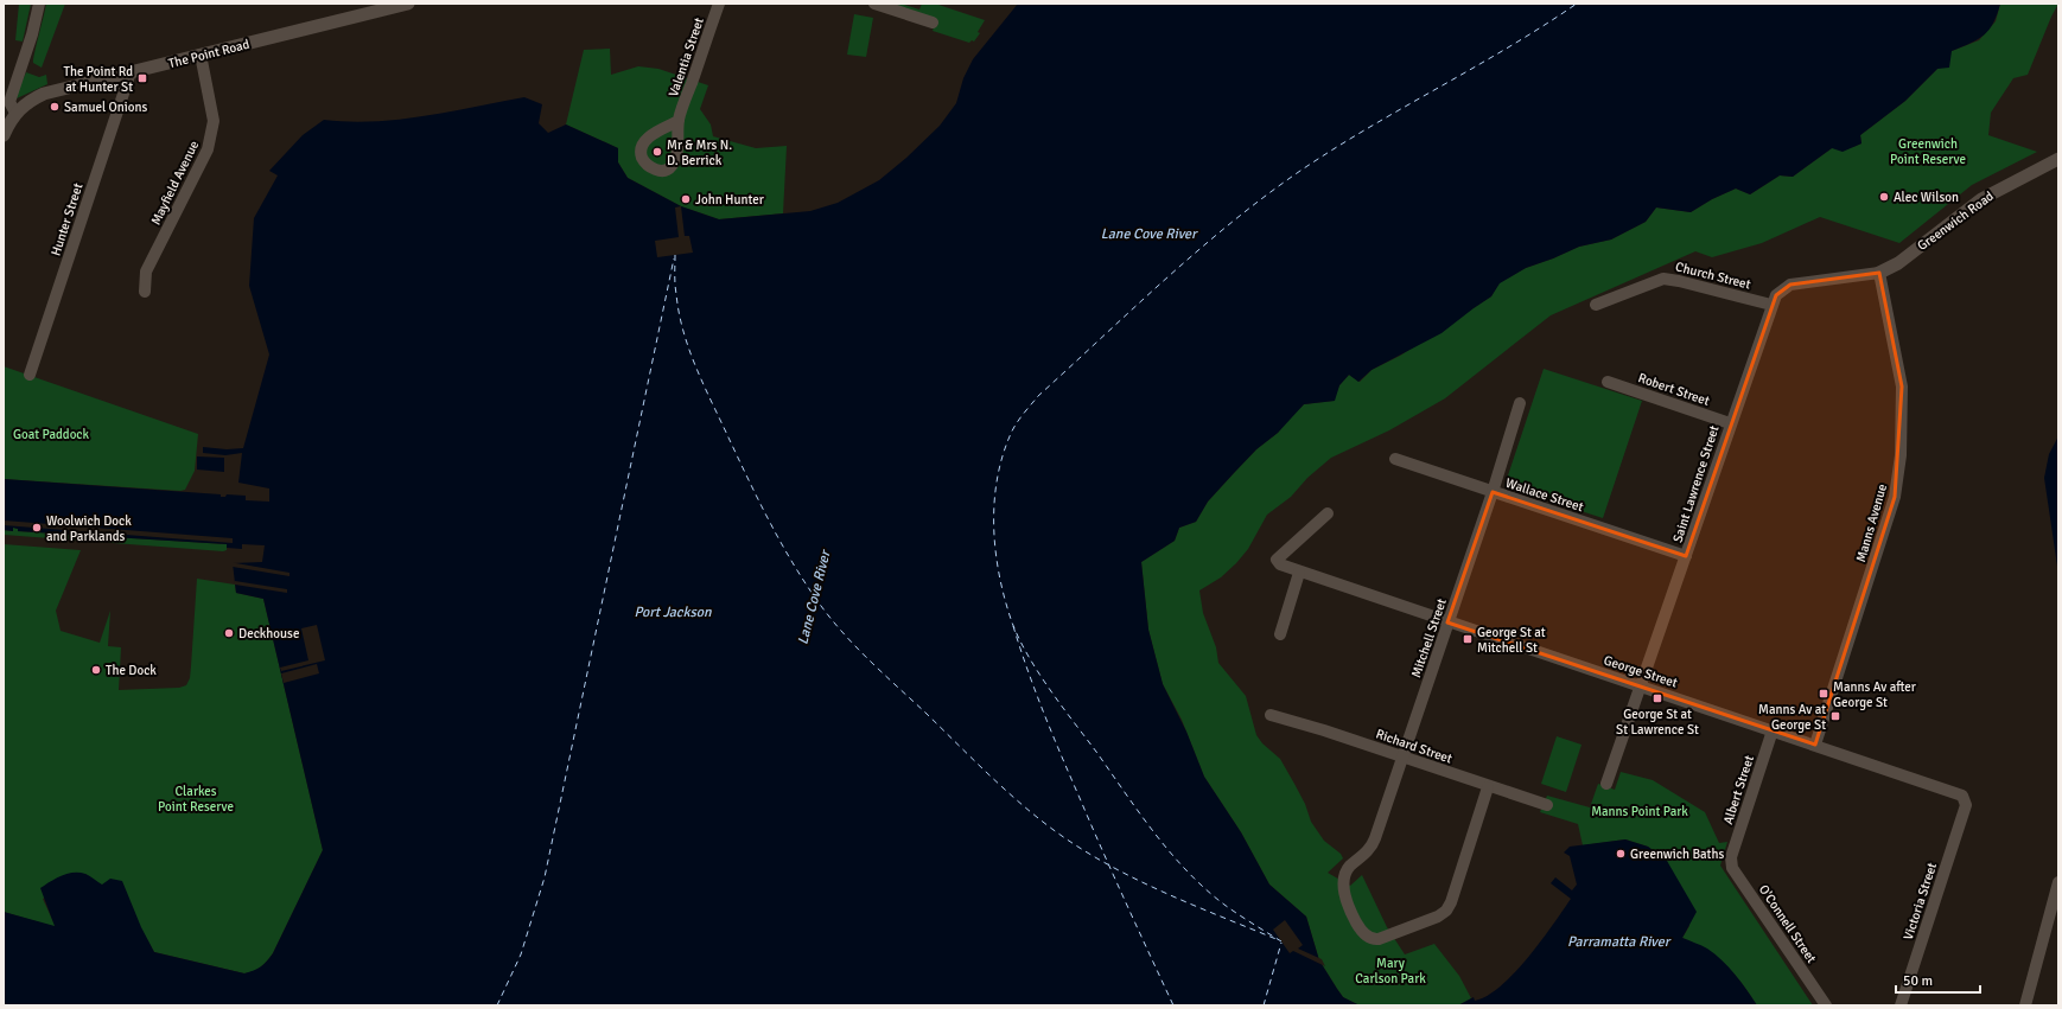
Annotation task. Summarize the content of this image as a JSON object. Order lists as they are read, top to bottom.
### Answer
{
  "streets": {
    "street": [
      "The Point Road",
      "Valentia Street",
      "Mayfield Avenue",
      "Hunter Street",
      "Greenwich Road",
      "Church Street",
      "Robert Street",
      "Saint Lawrence Street",
      "Wallace Street",
      "Manns Avenue",
      "Mitchell Street",
      "George Street",
      "Richard Street",
      "Albert Street",
      "Victoria Street",
      "O'Connell Street"
    ]
  },
  "crossings": [
    ["The Point Road", "Mayfield Avenue"],
    ["The Point Road", "Hunter Street"],
    ["Greenwich Road", "Saint Lawrence Street"],
    ["Greenwich Road", "Manns Avenue"],
    ["Church Street", "Saint Lawrence Street"],
    ["Robert Street", "Saint Lawrence Street"],
    ["Saint Lawrence Street", "Wallace Street"],
    ["Saint Lawrence Street", "Manns Avenue"],
    ["Saint Lawrence Street", "George Street"],
    ["Wallace Street", "Mitchell Street"],
    ["Manns Avenue", "George Street"],
    ["Mitchell Street", "George Street"],
    ["Mitchell Street", "Richard Street"],
    ["George Street", "Albert Street"],
    ["George Street", "Victoria Street"],
    ["Albert Street", "O'Connell Street"]
  ],
  "water": ["Lane Cove River", "Port Jackson", "Parramatta River"],
  "parks": [
    "Greenwich Point Reserve",
    "Goat Paddock",
    "Clarkes Point Reserve",
    "Manns Point Park",
    "Mary Carlson Park"
  ],
  "places": {
    "transit": [
      "The Point Rd at Hunter St",
      "George St at Mitchell St",
      "Manns Av after George St",
      "George St at St Lawrence St",
      "Manns Av at George St"
    ],
    "other": [
      "Samuel Onions",
      "Mr & Mrs N. D. Berrick",
      "Alec Wilson",
      "John Hunter",
      "Woolwich Dock and Parklands",
      "Deckhouse",
      "The Dock",
      "Greenwich Baths"
    ]
  },
  "scale_bar": "50 m"
}
